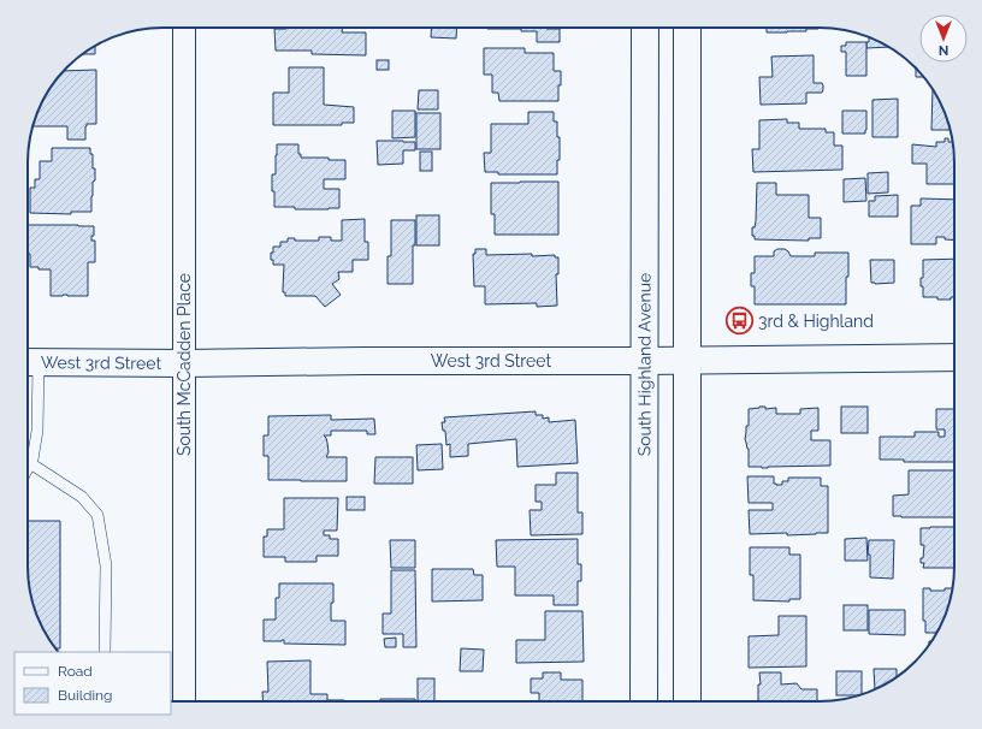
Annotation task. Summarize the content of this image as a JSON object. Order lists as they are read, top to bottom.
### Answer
{
  "streets": {
    "main road": ["West 3rd Street", "South Highland Avenue"],
    "street": ["South McCadden Place"]
  },
  "crossings": [
    ["West 3rd Street", "South McCadden Place"],
    ["West 3rd Street", "South Highland Avenue"]
  ],
  "places": {
    "bus stop": ["3rd & Highland"]
  },
  "legend": ["Road", "Building"],
  "north": "bottom"
}
